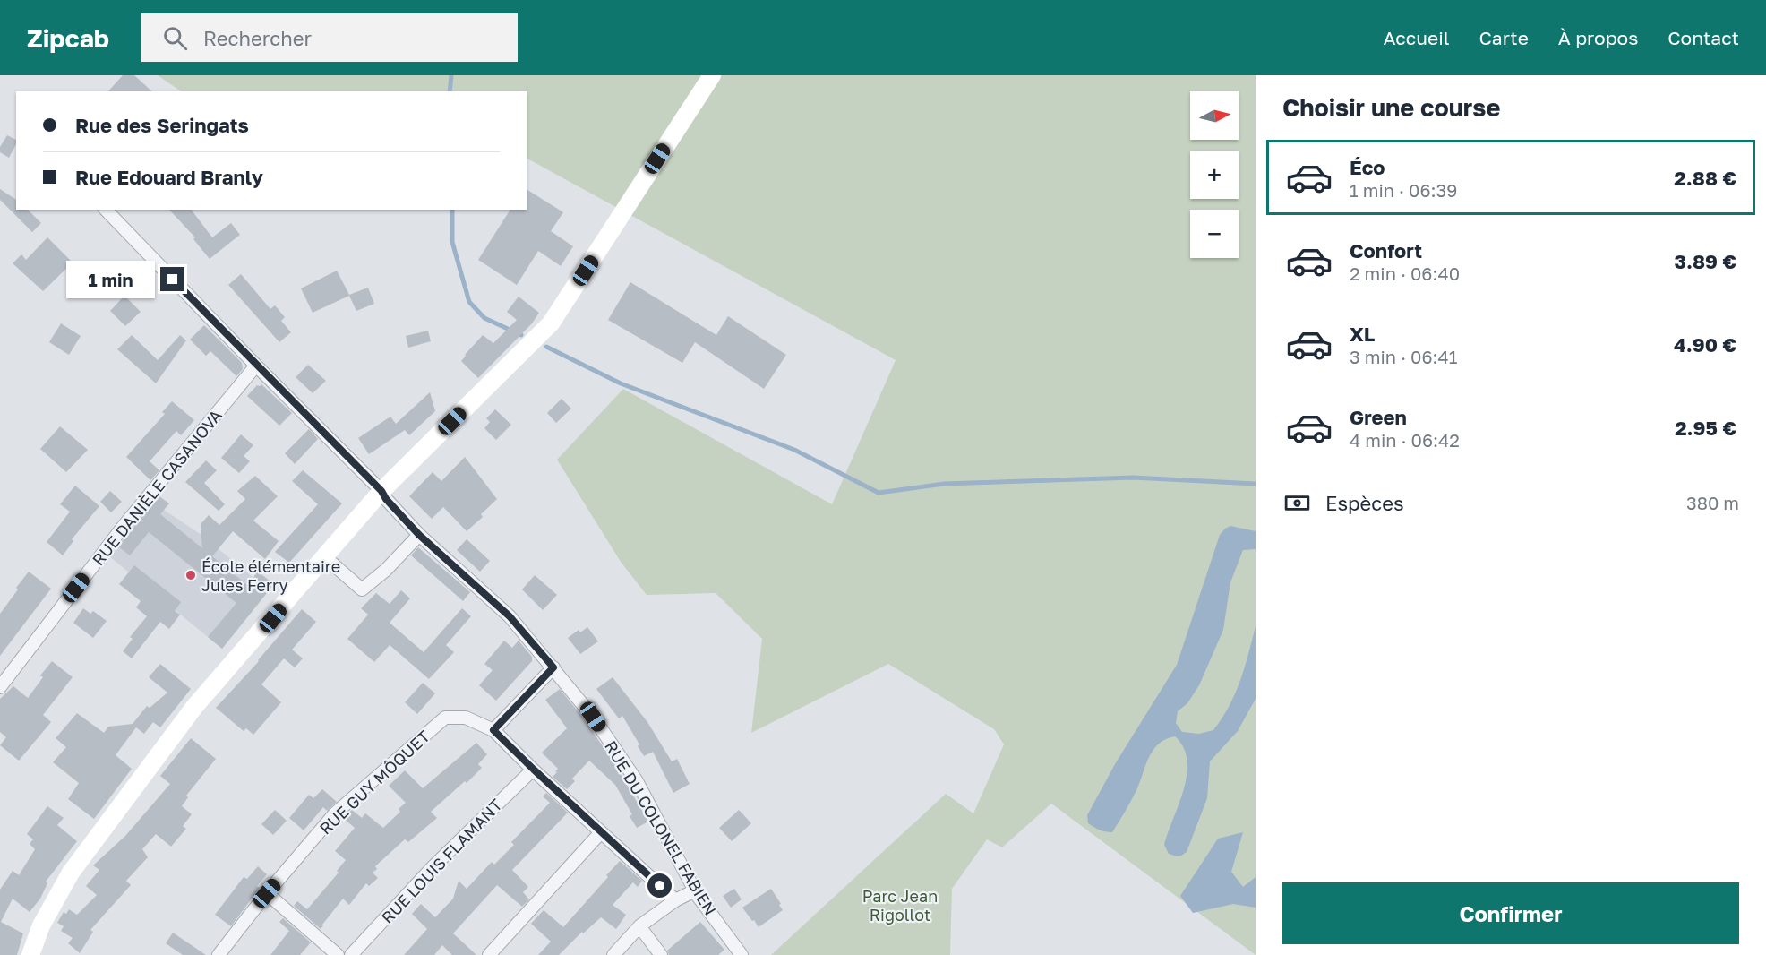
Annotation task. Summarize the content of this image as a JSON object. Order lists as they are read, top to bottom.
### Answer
{
  "streets": {
    "street": [
      "RUE DANIÈLE CASANOVA",
      "RUE GUY MÔQUET",
      "RUE DU COLONEL FABIEN",
      "RUE LOUIS FLAMANT"
    ]
  },
  "crossings": [
    ["RUE DANIÈLE CASANOVA", "RUE DU COLONEL FABIEN"]
  ],
  "parks": ["Parc Jean Rigollot"],
  "places": ["École élémentaire Jules Ferry"],
  "north": "right",
  "page": {
    "header": "Zipcab",
    "search": "Rechercher",
    "nav": [
      "Accueil",
      "Carte",
      "À propos",
      "Contact"
    ],
    "heading": "Choisir une course",
    "map_buttons": ["+", "−"],
    "banner": ["Rue des Seringats", "Rue Edouard Branly"],
    "list": [
      {
        "name": "Éco",
        "note": "1 min · 06:39",
        "value": "2.88 €"
      },
      {
        "name": "Confort",
        "note": "2 min · 06:40",
        "value": "3.89 €"
      },
      {
        "name": "XL",
        "note": "3 min · 06:41",
        "value": "4.90 €"
      },
      {
        "name": "Green",
        "note": "4 min · 06:42",
        "value": "2.95 €"
      }
    ],
    "bubble": "1 min",
    "pay": ["Espèces", "380 m"],
    "buttons": "Confirmer"
  }
}
